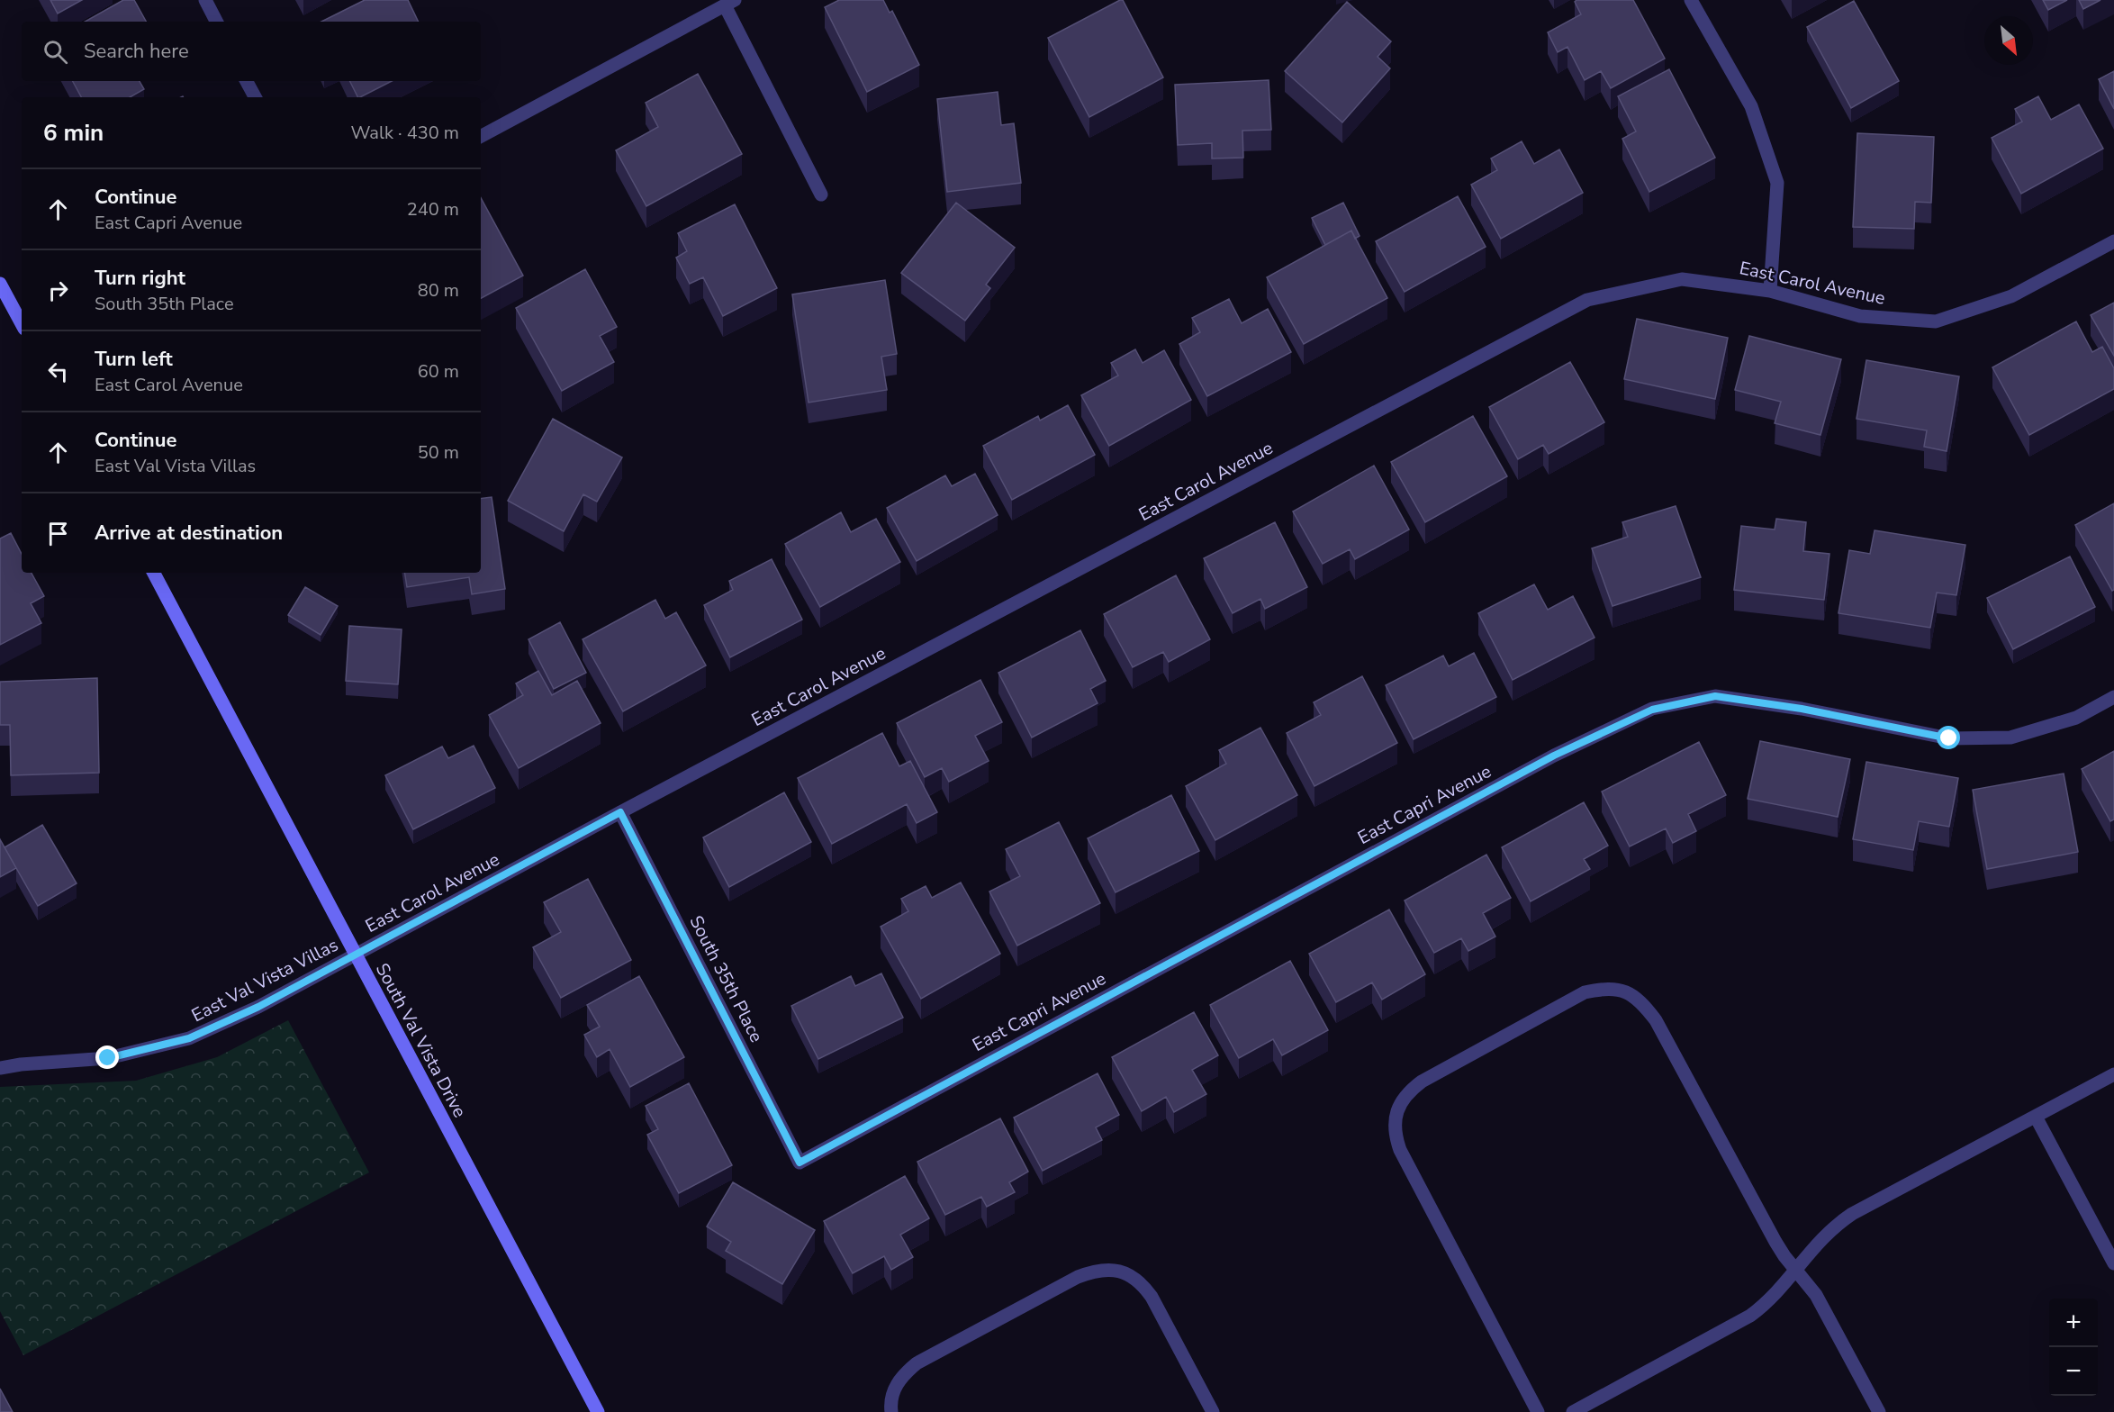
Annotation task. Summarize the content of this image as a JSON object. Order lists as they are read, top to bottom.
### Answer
{
  "streets": {
    "main road": ["South Val Vista Drive"],
    "street": [
      "East Carol Avenue",
      "East Capri Avenue",
      "South 35th Place",
      "East Val Vista Villas"
    ]
  },
  "crossings": [
    ["East Carol Avenue", "South 35th Place"],
    ["East Carol Avenue", "East Val Vista Villas"],
    ["East Carol Avenue", "South Val Vista Drive"],
    ["East Capri Avenue", "South 35th Place"],
    ["East Val Vista Villas", "South Val Vista Drive"]
  ],
  "north": "bottom right",
  "page": {
    "search": "Search here",
    "heading": ["6 min", "Walk · 430 m"],
    "list": [
      ["Continue", "East Capri Avenue", "240 m"],
      ["Turn right", "South 35th Place", "80 m"],
      ["Turn left", "East Carol Avenue", "60 m"],
      ["Continue", "East Val Vista Villas", "50 m"],
      "Arrive at destination"
    ],
    "map_buttons": ["+", "−"]
  }
}
